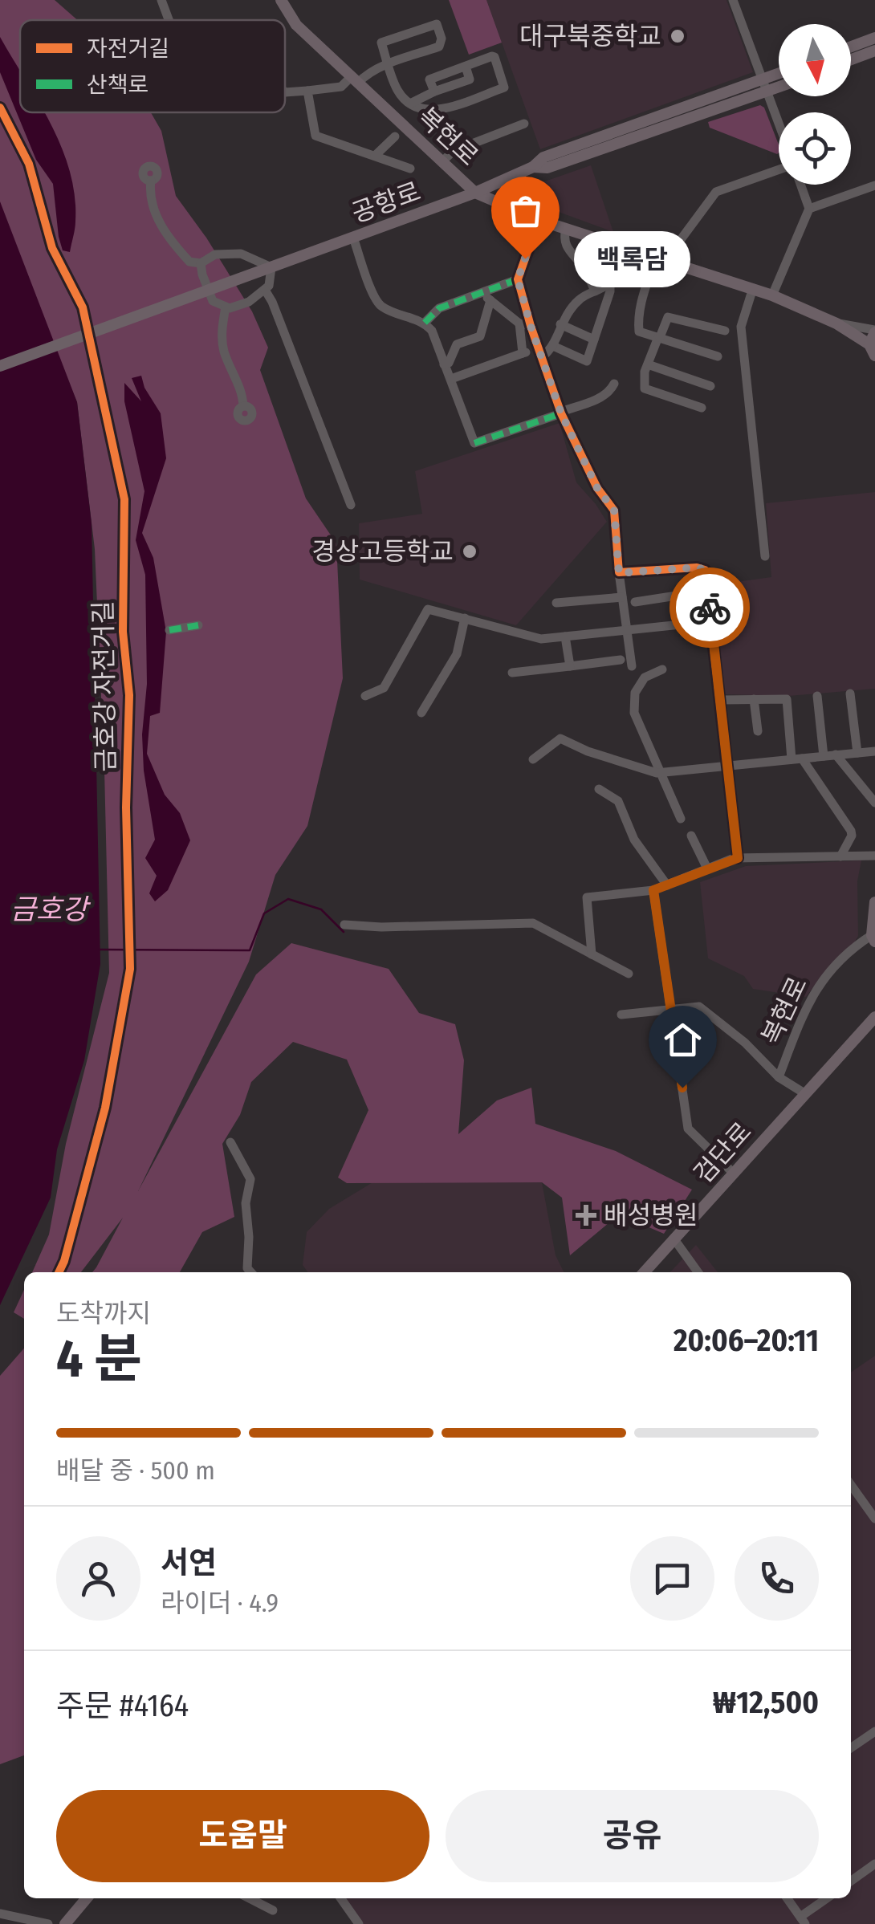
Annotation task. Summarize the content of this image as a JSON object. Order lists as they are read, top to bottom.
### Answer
{
  "streets": {
    "main road": ["복현로", "공항로", "검단로"],
    "cycle path": ["금호강 자전거길"]
  },
  "crossings": [
    ["복현로", "공항로"]
  ],
  "water": ["금호강"],
  "places": {
    "other": ["대구북중학교", "백록담", "경상고등학교"],
    "health": ["배성병원"]
  },
  "legend": ["자전거길", "산책로"],
  "north": "bottom",
  "page": {
    "bubble": "백록담",
    "heading": ["4 분", "도착까지", "20:06–20:11"],
    "panel": [
      "서연",
      "라이더 · 4.9",
      "주문 #4164",
      "₩12,500"
    ],
    "bar": "배달 중 · 500 m",
    "buttons": ["도움말", "공유"]
  }
}
